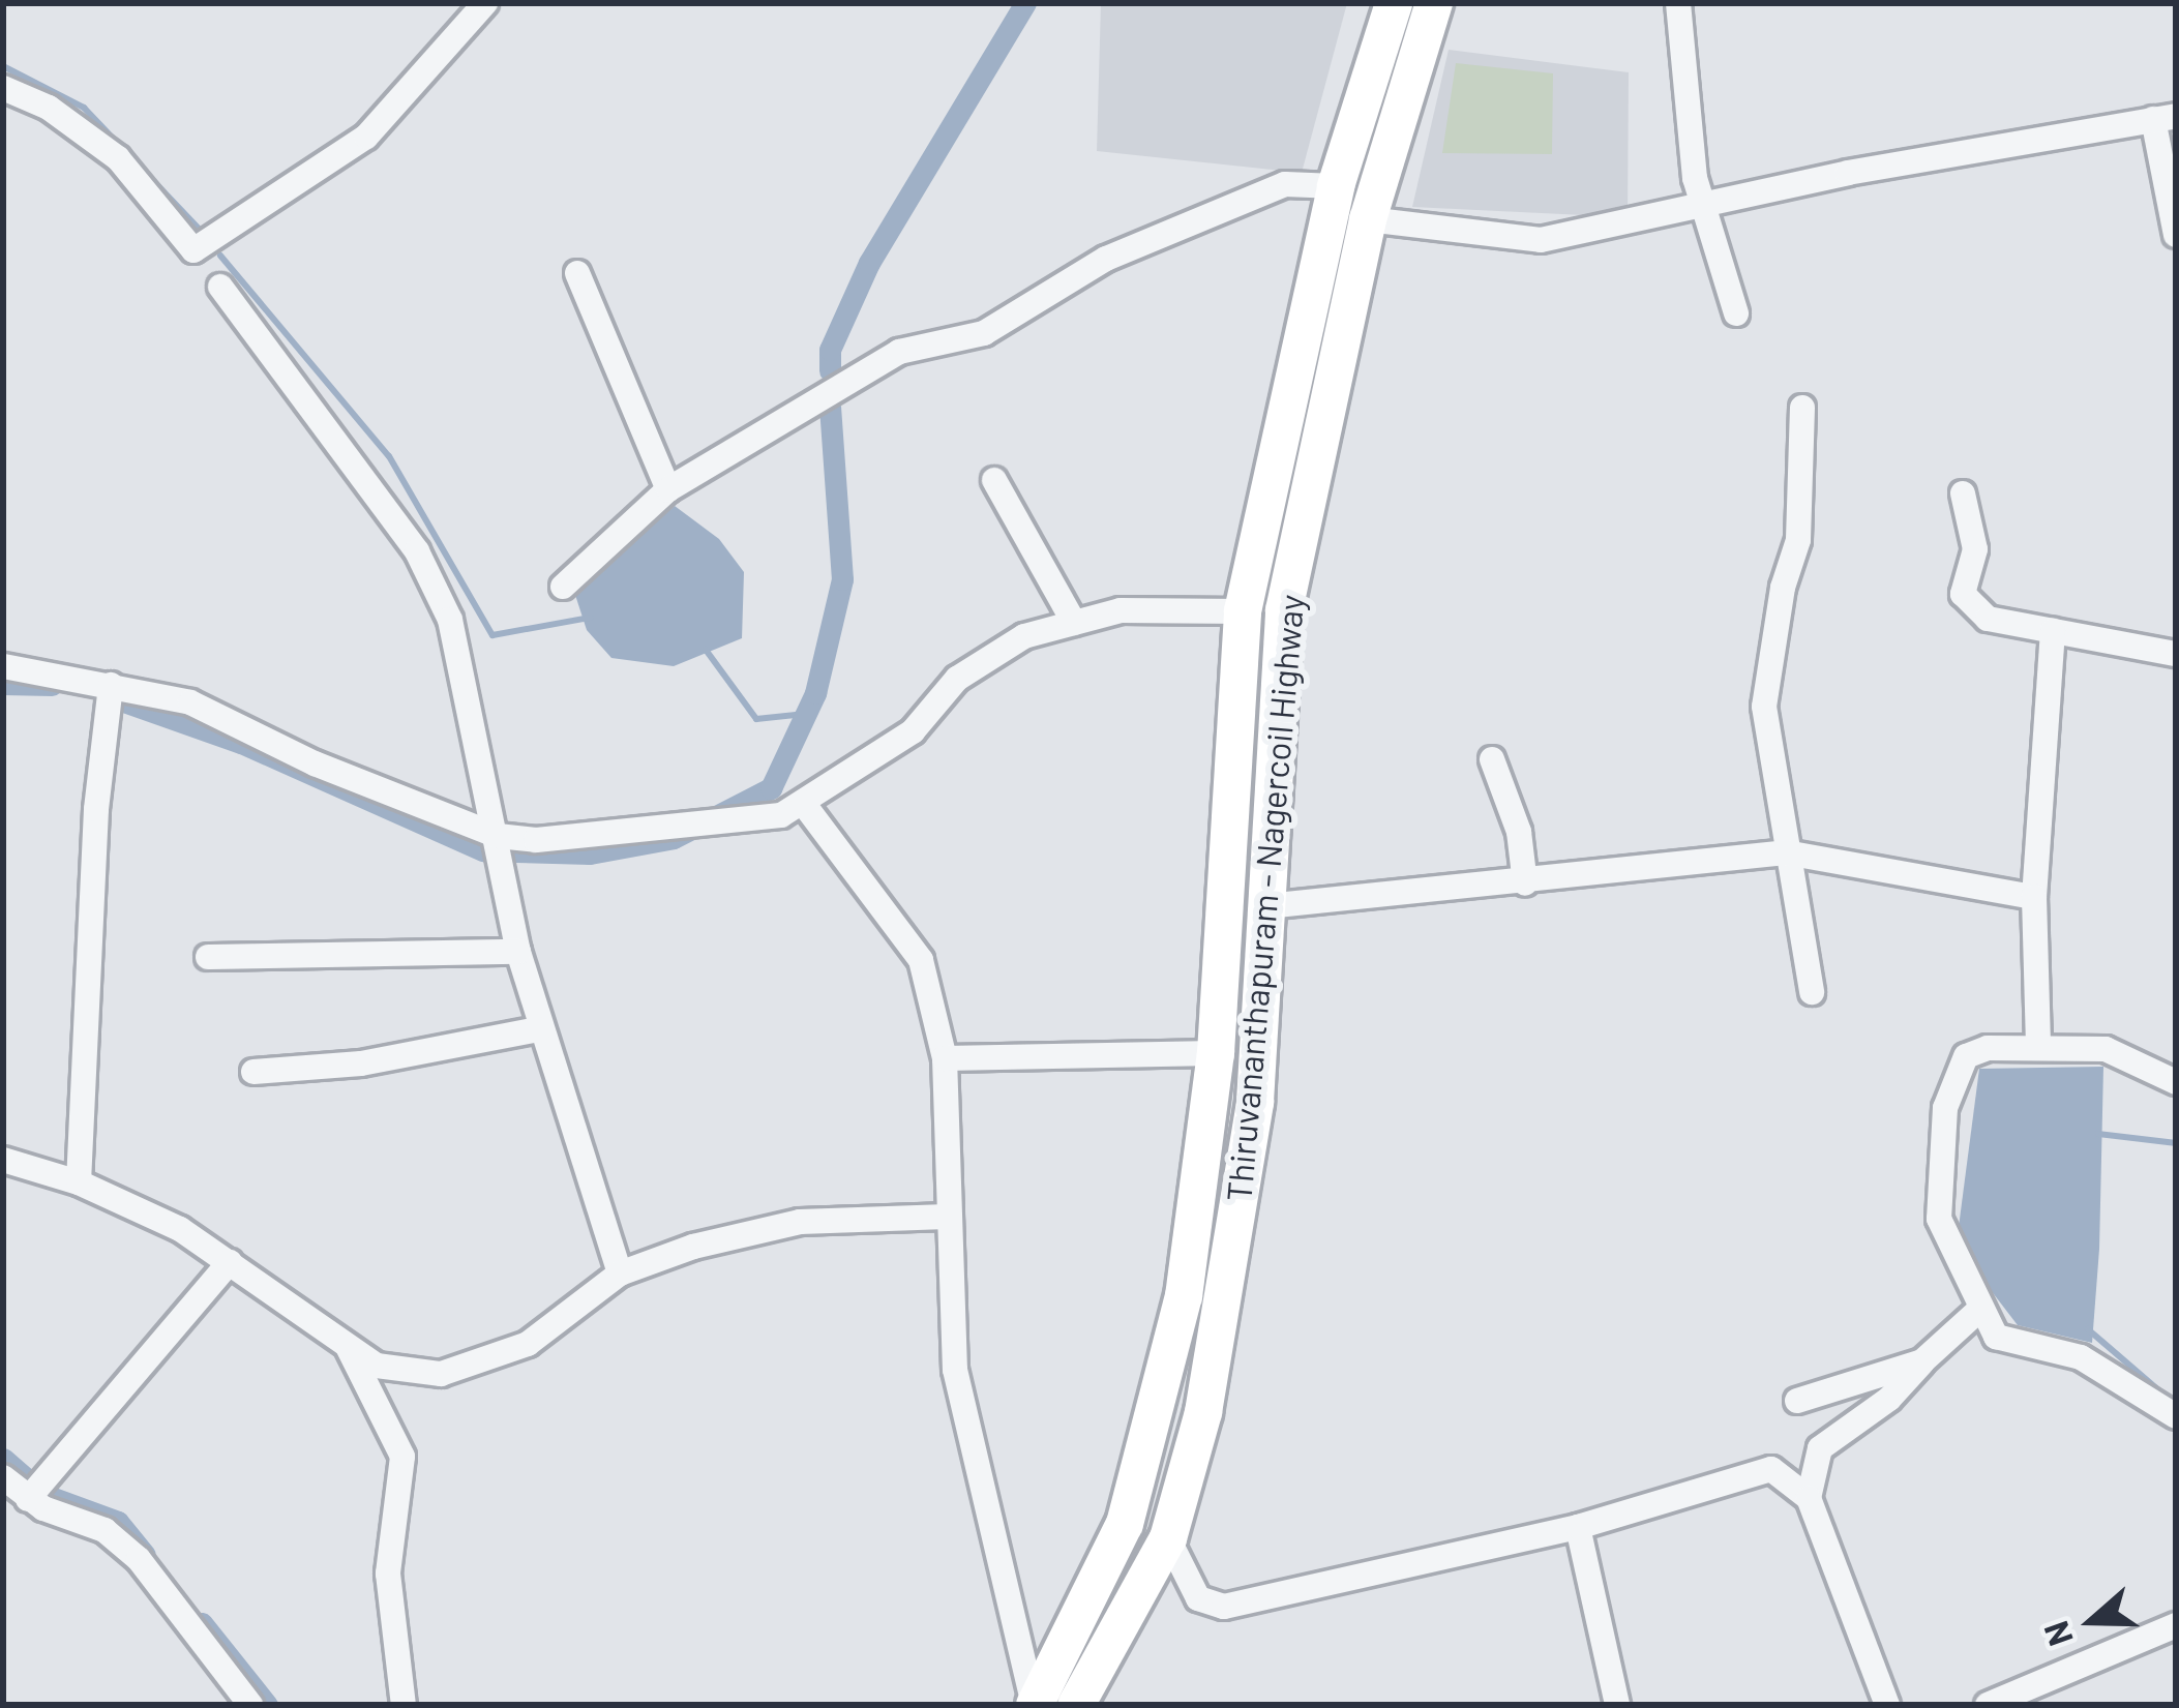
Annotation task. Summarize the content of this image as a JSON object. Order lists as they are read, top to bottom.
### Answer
{
  "streets": {
    "main road": ["Thiruvananthapuram - Nagercoil Highway"]
  },
  "north": "left"
}
